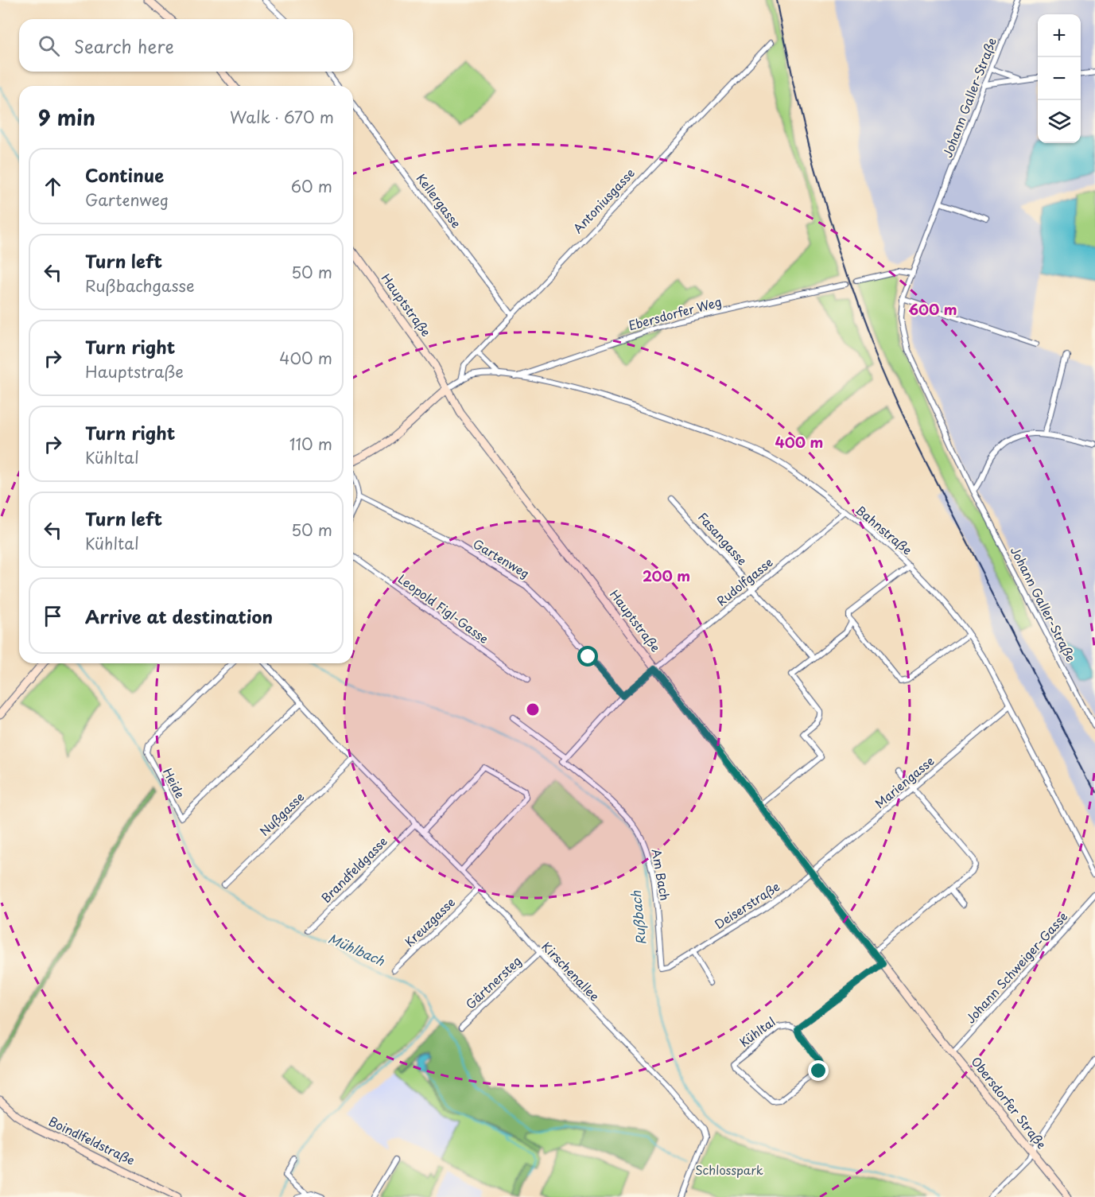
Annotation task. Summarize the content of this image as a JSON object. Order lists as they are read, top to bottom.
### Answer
{
  "streets": {
    "main road": ["Hauptstraße", "Obersdorfer Straße", "Boindlfeldstraße"],
    "street": [
      "Johann Galler-Straße",
      "Kellergasse",
      "Antoniusgasse",
      "Ebersdorfer Weg",
      "Bahnstraße",
      "Fasangasse",
      "Gartenweg",
      "Rudolfgasse",
      "Leopold Figl-Gasse",
      "Mariengasse",
      "Heide",
      "Nußgasse",
      "Brandfeldgasse",
      "Am Bach",
      "Deiserstraße",
      "Kreuzgasse",
      "Johann Schweiger-Gasse",
      "Kirschenallee",
      "Gärtnersteg",
      "Kühltal"
    ]
  },
  "crossings": [
    ["Kellergasse", "Antoniusgasse"],
    ["Antoniusgasse", "Bahnstraße"],
    ["Hauptstraße", "Bahnstraße"],
    ["Hauptstraße", "Rudolfgasse"],
    ["Hauptstraße", "Mariengasse"],
    ["Hauptstraße", "Deiserstraße"],
    ["Hauptstraße", "Obersdorfer Straße"],
    ["Ebersdorfer Weg", "Bahnstraße"],
    ["Bahnstraße", "Rudolfgasse"],
    ["Bahnstraße", "Mariengasse"],
    ["Fasangasse", "Rudolfgasse"],
    ["Gartenweg", "Rudolfgasse"],
    ["Rudolfgasse", "Am Bach"],
    ["Mariengasse", "Deiserstraße"],
    ["Heide", "Kirschenallee"],
    ["Nußgasse", "Kirschenallee"],
    ["Brandfeldgasse", "Kirschenallee"],
    ["Am Bach", "Deiserstraße"],
    ["Kreuzgasse", "Kirschenallee"],
    ["Johann Schweiger-Gasse", "Obersdorfer Straße"],
    ["Kirschenallee", "Gärtnersteg"]
  ],
  "water": ["Rußbach", "Mühlbach"],
  "parks": ["Schlosspark"],
  "page": {
    "map_buttons": ["+", "−"],
    "search": "Search here",
    "heading": ["9 min", "Walk · 670 m"],
    "list": [
      ["Continue", "Gartenweg", "60 m"],
      ["Turn left", "Rußbachgasse", "50 m"],
      ["Turn right", "Hauptstraße", "400 m"],
      ["Turn right", "Kühltal", "110 m"],
      ["Turn left", "Kühltal", "50 m"],
      "Arrive at destination"
    ]
  },
  "rings": ["600 m", "400 m", "200 m"]
}
